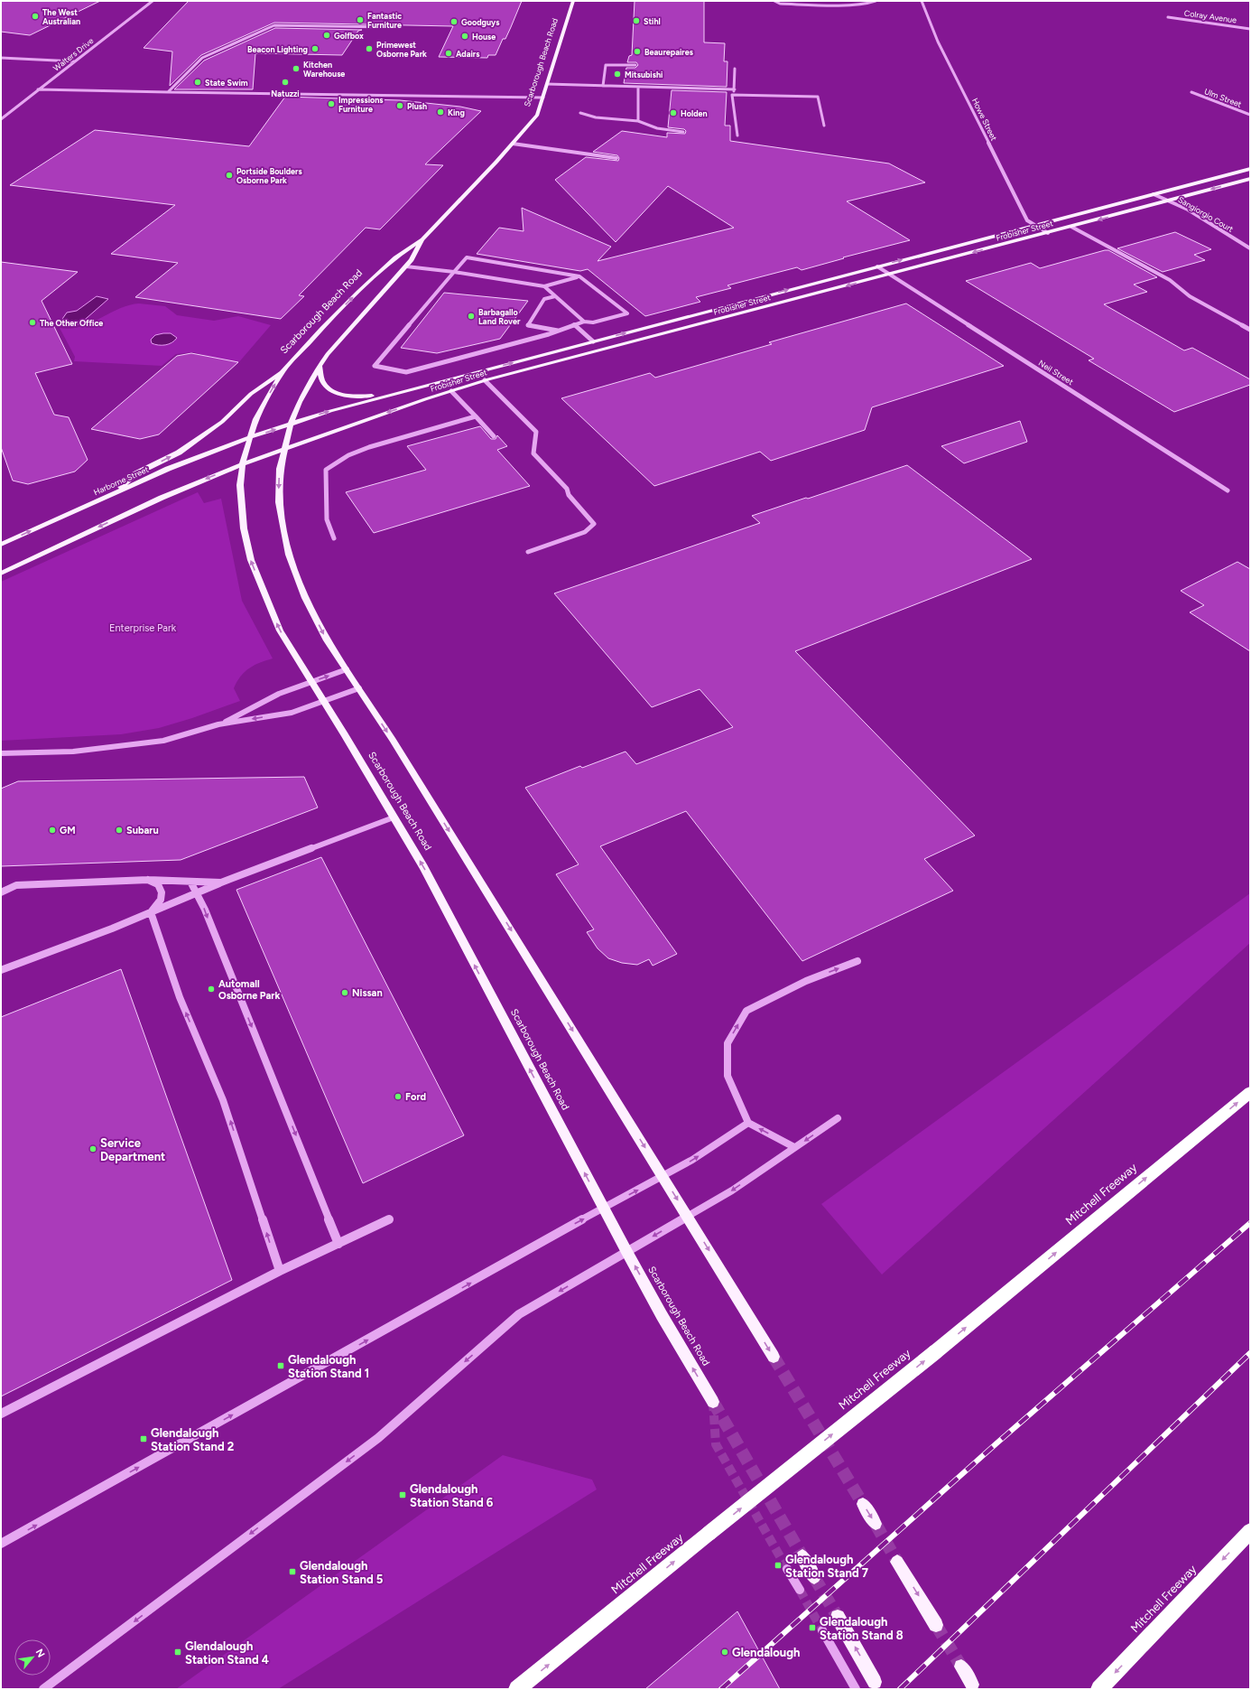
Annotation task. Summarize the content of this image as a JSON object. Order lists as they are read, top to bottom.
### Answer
{
  "streets": {
    "highway": ["Mitchell Freeway"],
    "main road": ["Scarborough Beach Road", "Frobisher Street", "Harborne Street"],
    "street": [
      "Colray Avenue",
      "Walters Drive",
      "Ulm Street",
      "Howe Street",
      "Sangiorgio Court",
      "Neil Street"
    ]
  },
  "crossings": [
    ["Scarborough Beach Road", "Frobisher Street"],
    ["Scarborough Beach Road", "Harborne Street"],
    ["Howe Street", "Frobisher Street"],
    ["Sangiorgio Court", "Frobisher Street"],
    ["Frobisher Street", "Neil Street"],
    ["Frobisher Street", "Harborne Street"]
  ],
  "parks": ["Enterprise Park"],
  "places": {
    "other": [
      "The West Australian",
      "Fantastic Furniture",
      "Stihl",
      "Goodguys",
      "Golfbox",
      "House",
      "Beacon Lighting",
      "Primewest Osborne Park",
      "Beaurepaires",
      "Adairs",
      "Kitchen Warehouse",
      "Mitsubishi",
      "State Swim",
      "Natuzzi",
      "Impressions Furniture",
      "Plush",
      "King",
      "Holden",
      "Portside Boulders Osborne Park",
      "Barbagallo Land Rover",
      "The Other Office",
      "GM",
      "Subaru",
      "Automall Osborne Park",
      "Nissan",
      "Ford",
      "Service Department",
      "Glendalough"
    ],
    "transit": [
      "Glendalough Station Stand 1",
      "Glendalough Station Stand 2",
      "Glendalough Station Stand 6",
      "Glendalough Station Stand 7",
      "Glendalough Station Stand 5",
      "Glendalough Station Stand 8",
      "Glendalough Station Stand 4"
    ]
  },
  "north": "top right"
}
